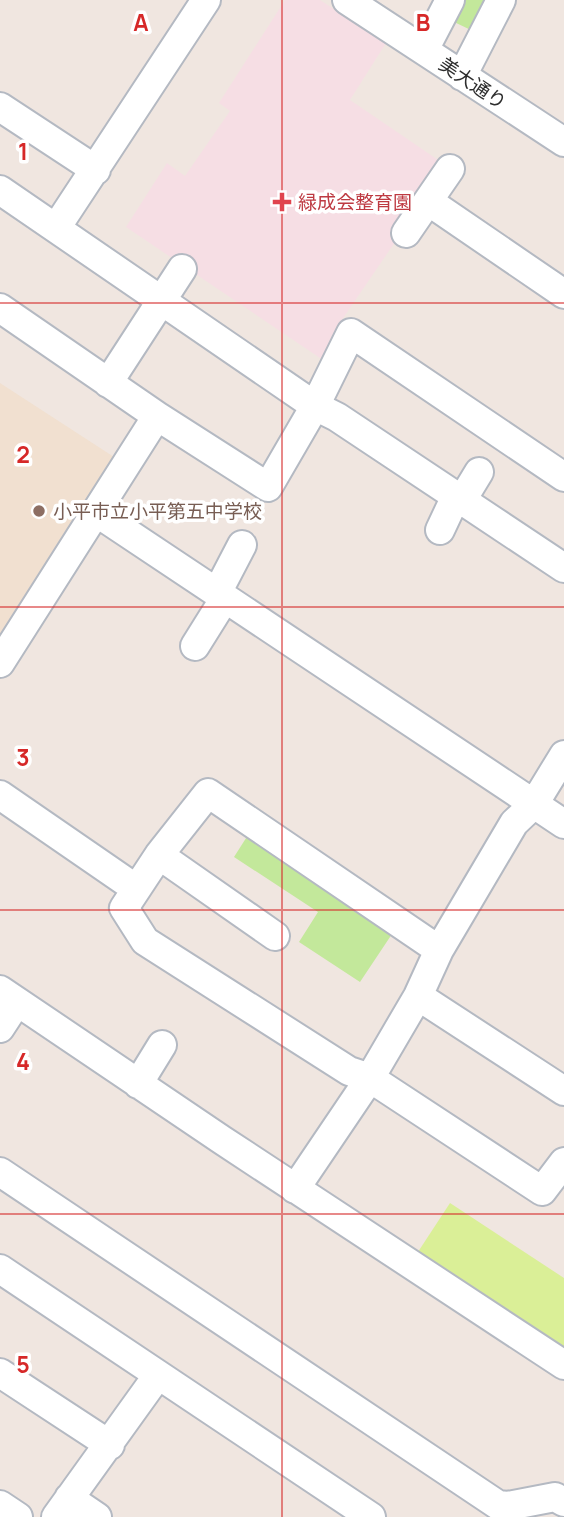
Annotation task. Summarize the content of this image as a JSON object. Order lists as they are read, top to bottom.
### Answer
{
  "streets": {
    "street": ["美大通り"]
  },
  "places": {
    "health": ["緑成会整育園"],
    "other": ["小平市立小平第五中学校"]
  },
  "grid": {
    "columns": ["A", "B"],
    "rows": [
      "1",
      "2",
      "3",
      "4",
      "5"
    ]
  }
}
